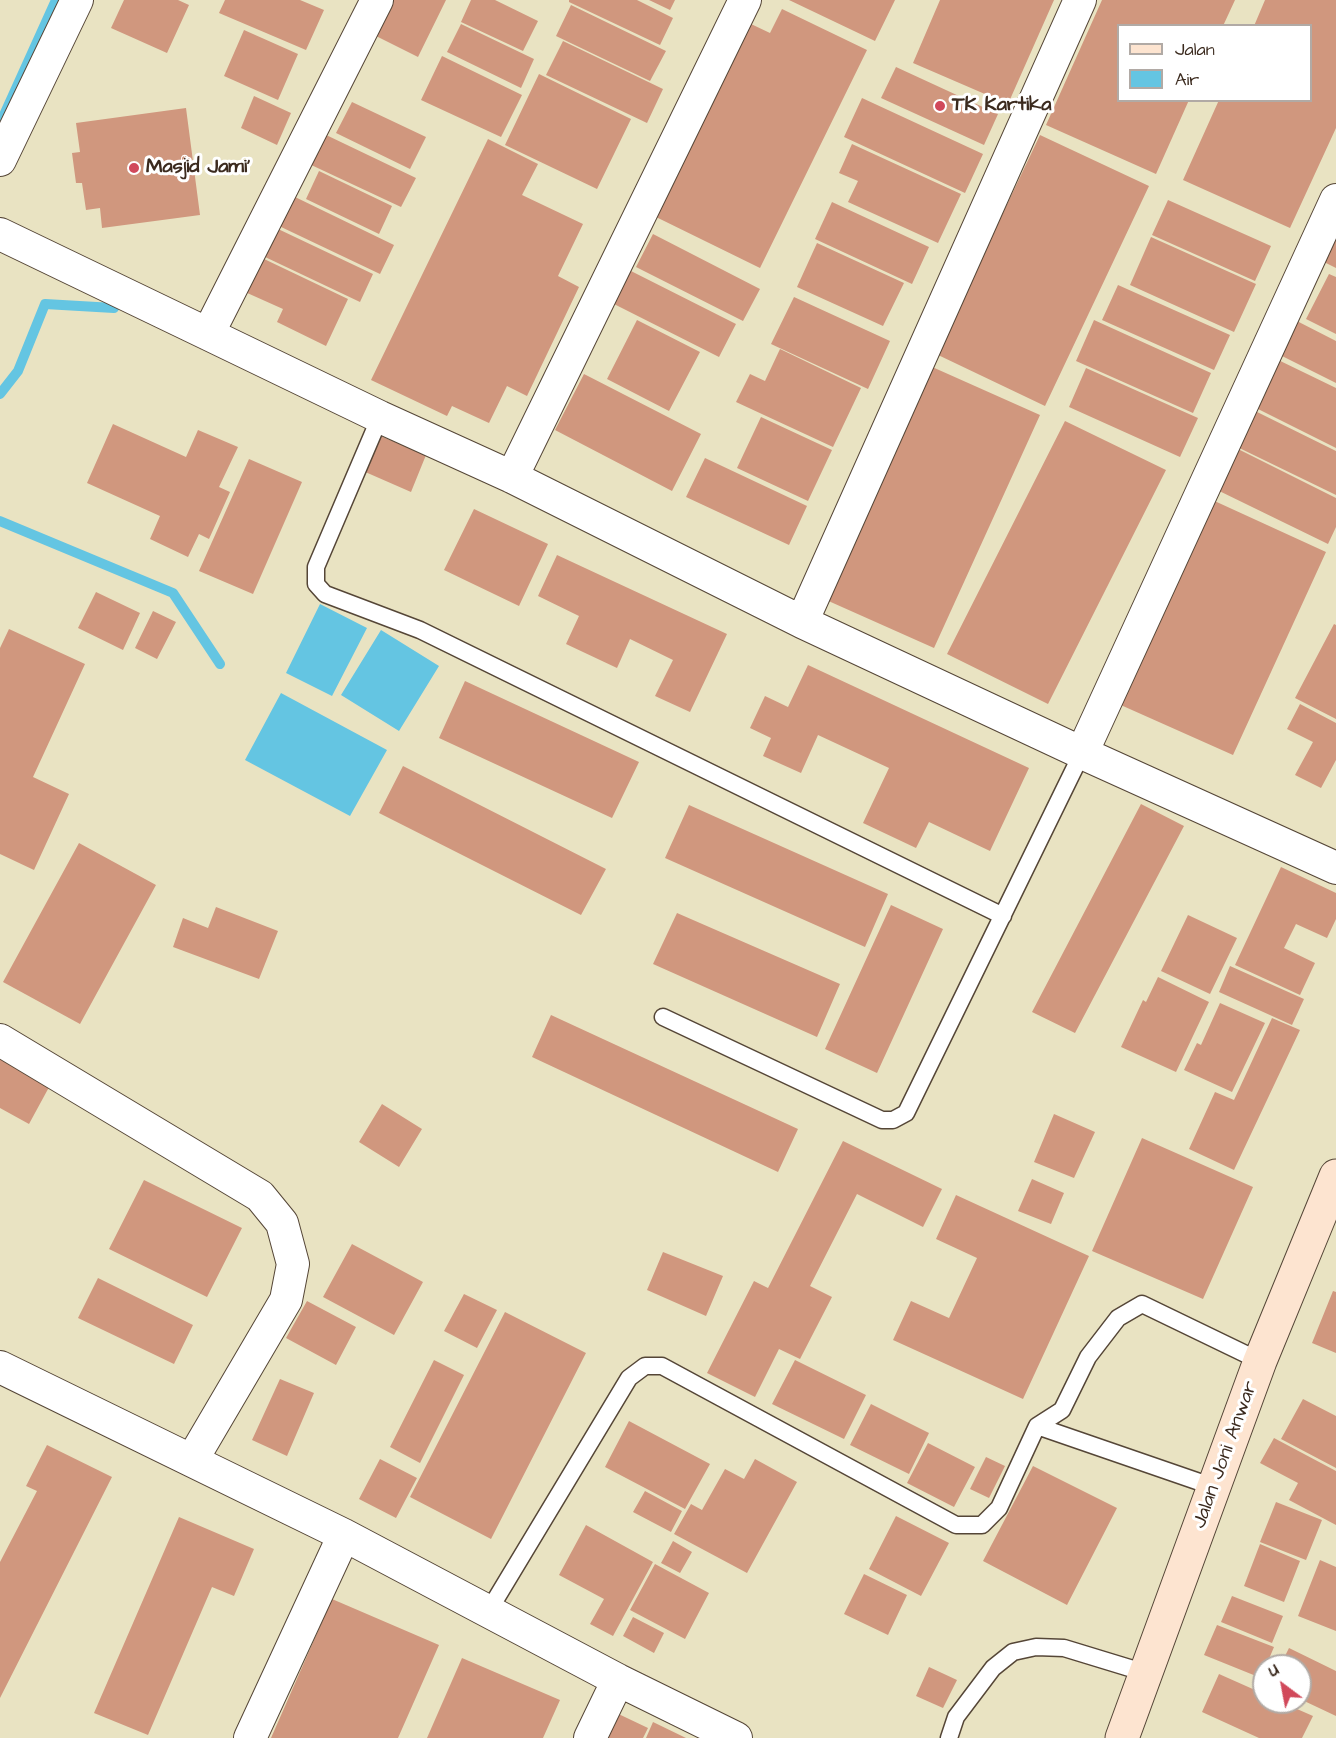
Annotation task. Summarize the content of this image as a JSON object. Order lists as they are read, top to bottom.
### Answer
{
  "streets": {
    "main road": ["Jalan Joni Anwar"]
  },
  "places": ["TK Kartika", "Masjid Jami'"],
  "legend": ["Jalan", "Air"],
  "north": "top left"
}
